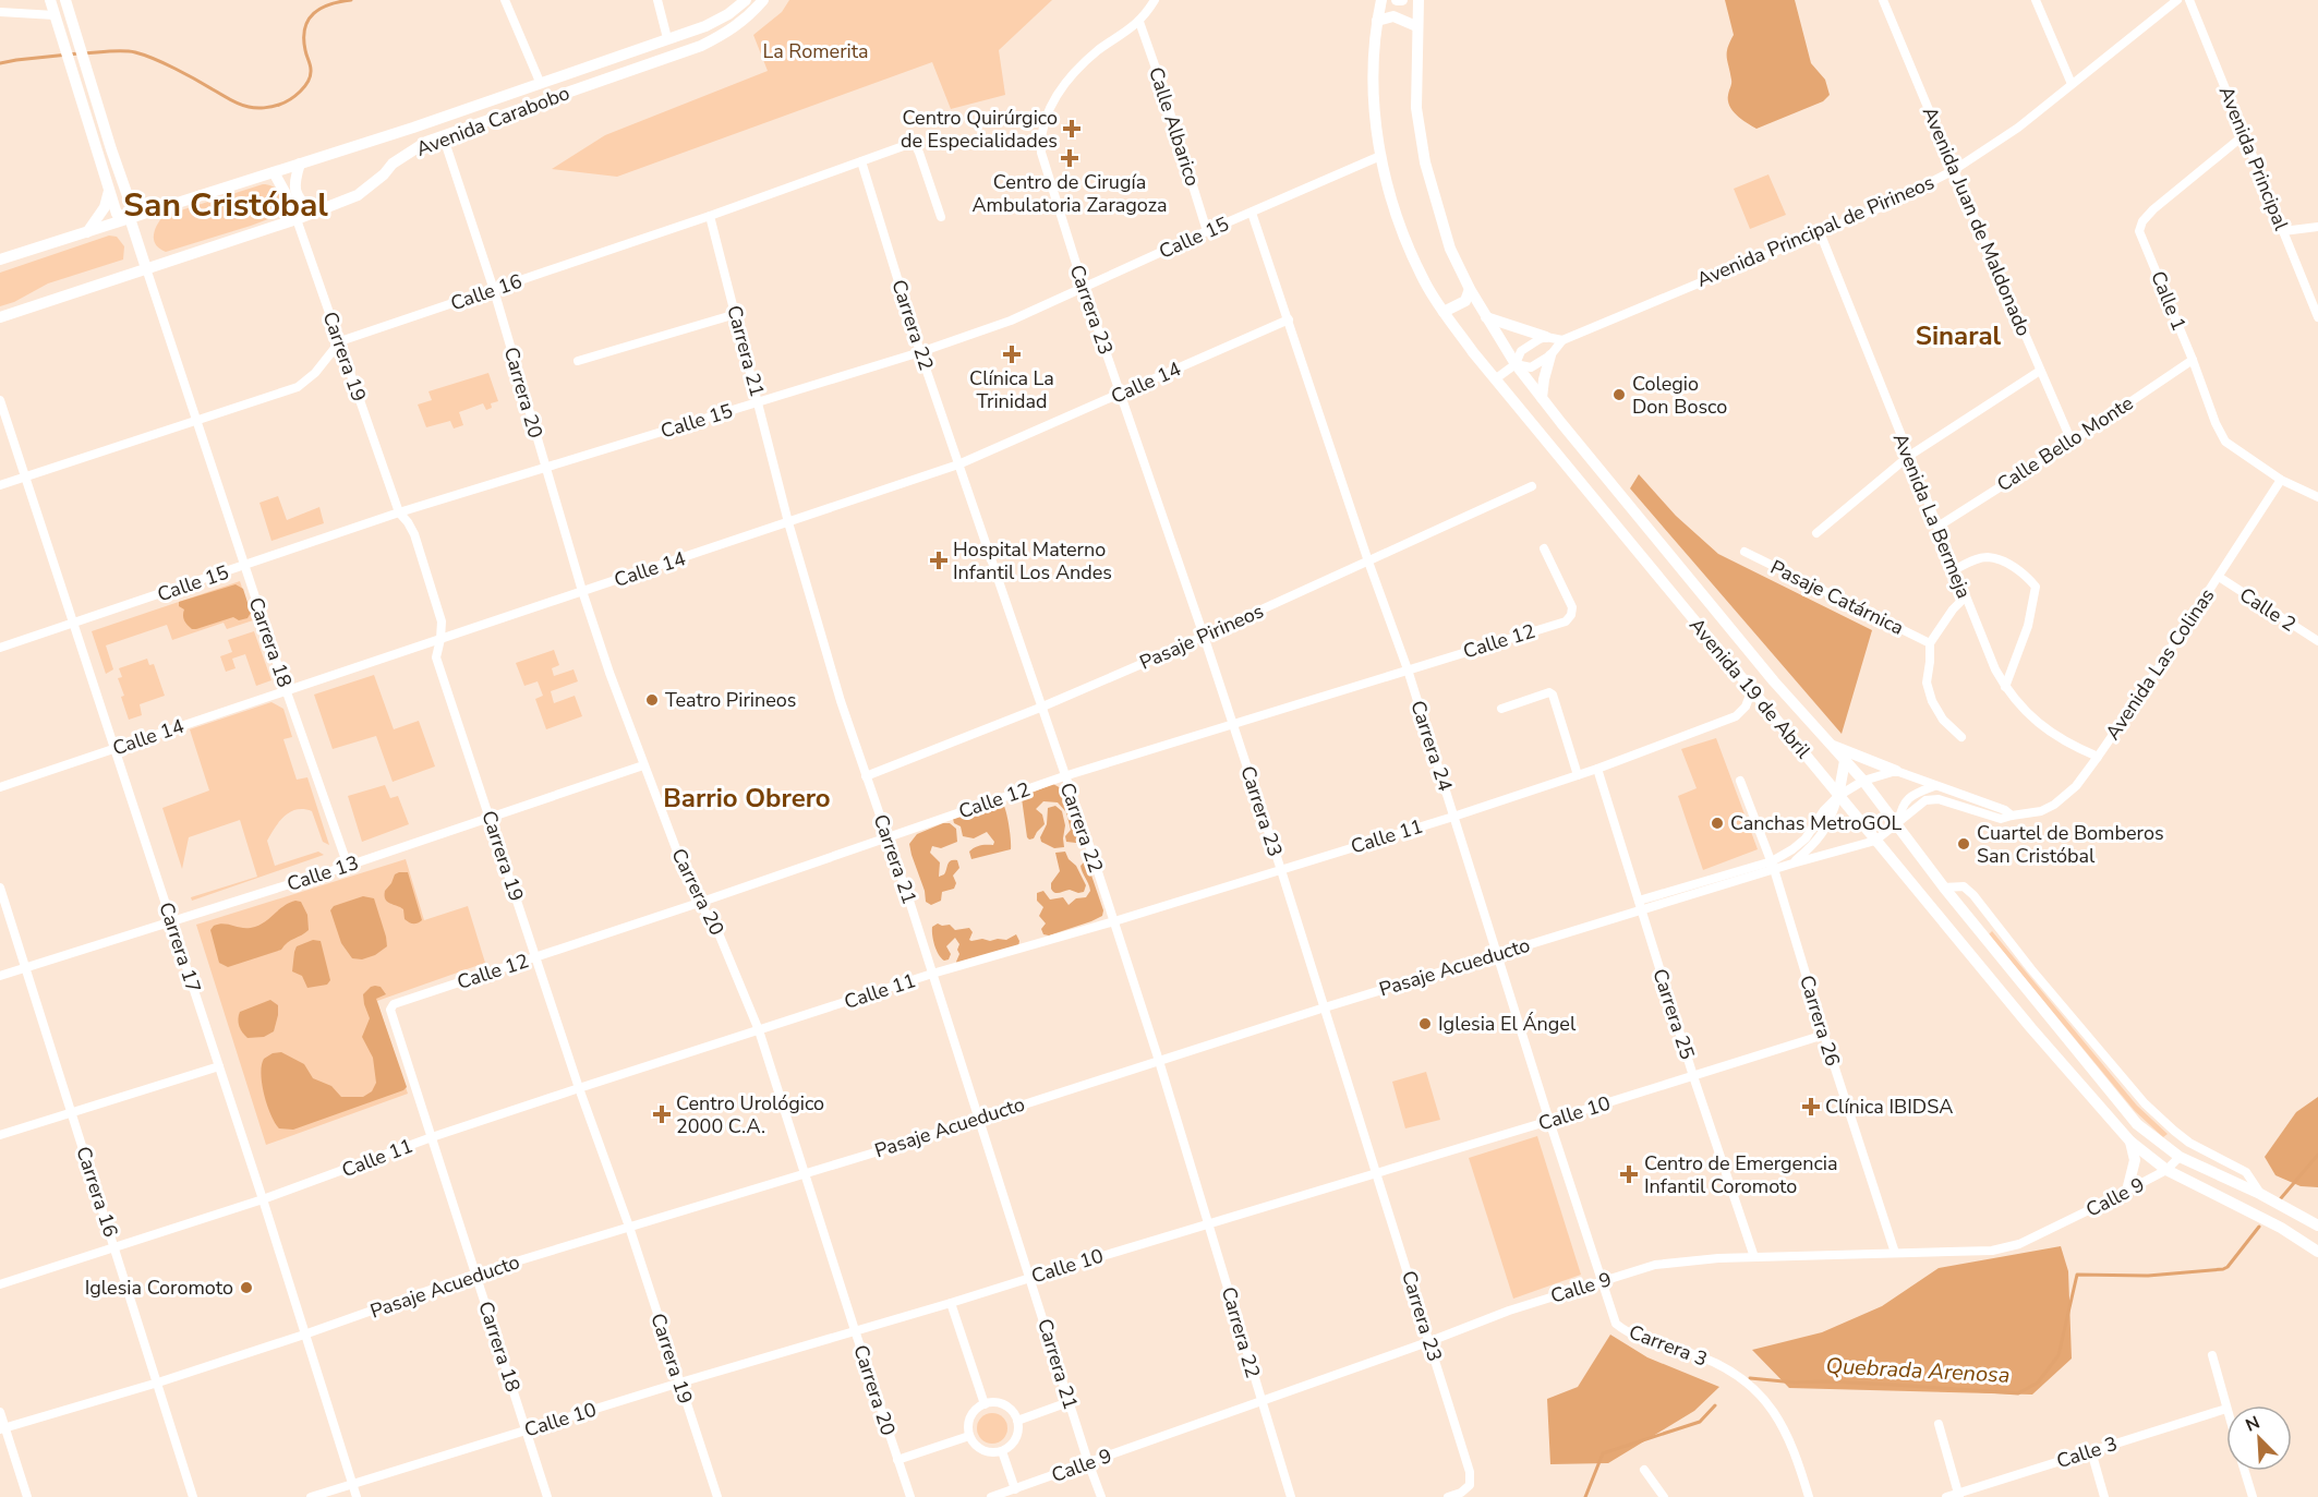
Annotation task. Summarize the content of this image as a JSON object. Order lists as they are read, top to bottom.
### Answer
{
  "streets": {
    "main road": ["Avenida Carabobo", "Avenida 19 de Abril"],
    "street": [
      "Calle Albarico",
      "Avenida Principal",
      "Avenida Juan de Maldonado",
      "Avenida Principal de Pirineos",
      "Calle 15",
      "Calle 16",
      "Calle 1",
      "Carrera 23",
      "Carrera 22",
      "Carrera 21",
      "Carrera 19",
      "Calle 14",
      "Carrera 20",
      "Calle Bello Monte",
      "Avenida La Bermeja",
      "Pasaje Catárnica",
      "Calle 2",
      "Pasaje Pirineos",
      "Calle 12",
      "Carrera 18",
      "Avenida Las Colinas",
      "Carrera 24",
      "Calle 11",
      "Calle 13",
      "Carrera 17",
      "Pasaje Acueducto",
      "Carrera 25",
      "Carrera 26",
      "Calle 10",
      "Carrera 16",
      "Calle 9",
      "Carrera 3",
      "Calle 3"
    ]
  },
  "crossings": [
    ["Avenida Carabobo", "Carrera 19"],
    ["Avenida Carabobo", "Carrera 20"],
    ["Avenida Carabobo", "Carrera 18"],
    ["Calle Albarico", "Calle 15"],
    ["Calle Albarico", "Carrera 23"],
    ["Avenida Principal", "Calle 1"],
    ["Avenida Juan de Maldonado", "Avenida Principal de Pirineos"],
    ["Avenida Juan de Maldonado", "Calle Bello Monte"],
    ["Avenida Principal de Pirineos", "Avenida La Bermeja"],
    ["Calle 15", "Carrera 23"],
    ["Calle 15", "Carrera 22"],
    ["Calle 15", "Carrera 21"],
    ["Calle 15", "Carrera 19"],
    ["Calle 15", "Carrera 20"],
    ["Calle 15", "Carrera 18"],
    ["Calle 15", "Avenida 19 de Abril"],
    ["Calle 15", "Carrera 24"],
    ["Calle 15", "Carrera 17"],
    ["Calle 16", "Carrera 22"],
    ["Calle 16", "Carrera 21"],
    ["Calle 16", "Carrera 19"],
    ["Calle 16", "Carrera 20"],
    ["Calle 1", "Calle Bello Monte"],
    ["Calle 1", "Avenida Las Colinas"],
    ["Carrera 23", "Calle 14"],
    ["Carrera 23", "Pasaje Pirineos"],
    ["Carrera 23", "Calle 12"],
    ["Carrera 23", "Calle 11"],
    ["Carrera 23", "Pasaje Acueducto"],
    ["Carrera 23", "Calle 10"],
    ["Carrera 23", "Calle 9"],
    ["Carrera 22", "Calle 14"],
    ["Carrera 22", "Pasaje Pirineos"],
    ["Carrera 22", "Calle 12"],
    ["Carrera 22", "Calle 11"],
    ["Carrera 22", "Pasaje Acueducto"],
    ["Carrera 22", "Calle 10"],
    ["Carrera 22", "Calle 9"],
    ["Carrera 21", "Calle 14"],
    ["Carrera 21", "Pasaje Pirineos"],
    ["Carrera 21", "Calle 12"],
    ["Carrera 21", "Calle 11"],
    ["Carrera 21", "Pasaje Acueducto"],
    ["Carrera 21", "Calle 10"],
    ["Carrera 21", "Calle 9"],
    ["Carrera 19", "Calle 14"],
    ["Carrera 19", "Calle 12"],
    ["Carrera 19", "Calle 11"],
    ["Carrera 19", "Calle 13"],
    ["Carrera 19", "Pasaje Acueducto"],
    ["Carrera 19", "Calle 10"],
    ["Calle 14", "Carrera 20"],
    ["Calle 14", "Carrera 18"],
    ["Calle 14", "Carrera 24"],
    ["Calle 14", "Carrera 17"],
    ["Carrera 20", "Calle 12"],
    ["Carrera 20", "Calle 11"],
    ["Carrera 20", "Calle 13"],
    ["Carrera 20", "Pasaje Acueducto"],
    ["Carrera 20", "Calle 10"],
    ["Calle Bello Monte", "Avenida La Bermeja"],
    ["Avenida La Bermeja", "Avenida Las Colinas"],
    ["Calle 2", "Avenida Las Colinas"],
    ["Pasaje Pirineos", "Carrera 24"],
    ["Calle 12", "Carrera 18"],
    ["Calle 12", "Carrera 24"],
    ["Carrera 18", "Calle 11"],
    ["Carrera 18", "Calle 13"],
    ["Carrera 18", "Pasaje Acueducto"],
    ["Carrera 18", "Calle 10"],
    ["Avenida Las Colinas", "Avenida 19 de Abril"],
    ["Avenida Las Colinas", "Pasaje Acueducto"],
    ["Avenida 19 de Abril", "Calle 11"],
    ["Avenida 19 de Abril", "Pasaje Acueducto"],
    ["Avenida 19 de Abril", "Calle 9"],
    ["Carrera 24", "Calle 11"],
    ["Carrera 24", "Pasaje Acueducto"],
    ["Carrera 24", "Calle 10"],
    ["Carrera 24", "Calle 9"],
    ["Carrera 24", "Carrera 3"],
    ["Calle 11", "Carrera 17"],
    ["Calle 11", "Carrera 25"],
    ["Calle 11", "Carrera 16"],
    ["Calle 13", "Carrera 17"],
    ["Calle 13", "Carrera 16"],
    ["Carrera 17", "Pasaje Acueducto"],
    ["Carrera 17", "Calle 10"],
    ["Pasaje Acueducto", "Carrera 25"],
    ["Pasaje Acueducto", "Carrera 26"],
    ["Pasaje Acueducto", "Carrera 16"],
    ["Carrera 25", "Calle 10"],
    ["Carrera 25", "Calle 9"],
    ["Carrera 26", "Calle 10"],
    ["Carrera 26", "Calle 9"],
    ["Calle 9", "Carrera 3"]
  ],
  "districts": ["San Cristóbal", "Sinaral", "Barrio Obrero"],
  "water": ["Quebrada Arenosa"],
  "parks": ["La Romerita"],
  "places": {
    "health": [
      "Centro Quirúrgico de Especialidades",
      "Centro de Cirugía Ambulatoria Zaragoza",
      "Clínica La Trinidad",
      "Hospital Materno Infantil Los Andes",
      "Clínica IBIDSA",
      "Centro Urológico 2000 C.A.",
      "Centro de Emergencia Infantil Coromoto"
    ],
    "other": [
      "Colegio Don Bosco",
      "Teatro Pirineos",
      "Canchas MetroGOL",
      "Cuartel de Bomberos San Cristóbal",
      "Iglesia El Ángel",
      "Iglesia Coromoto"
    ]
  },
  "north": "top left"
}
